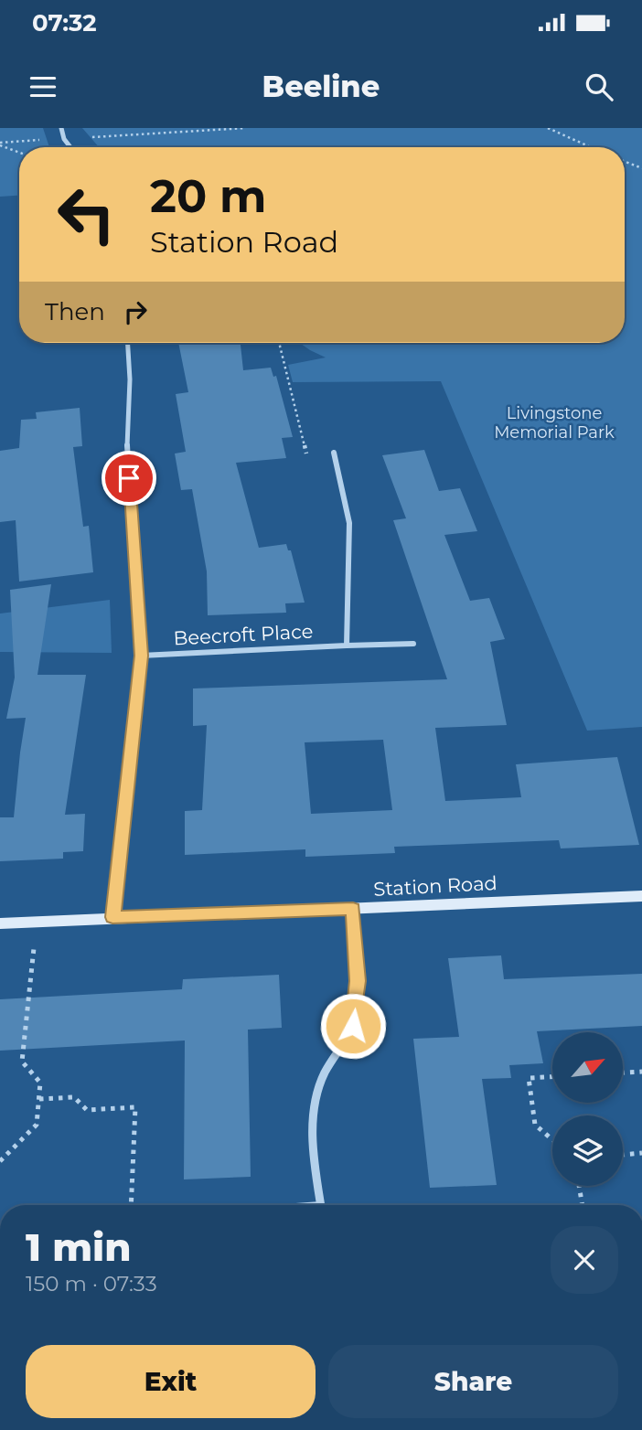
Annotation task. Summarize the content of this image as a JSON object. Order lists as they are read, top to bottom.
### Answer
{
  "streets": {
    "street": ["Beecroft Place", "Station Road"]
  },
  "parks": ["Livingstone Memorial Park"],
  "north": "top right",
  "page": {
    "status": "07:32",
    "header": "Beeline",
    "turn": ["20 m", "Station Road"],
    "then": "Then",
    "heading": ["1 min", "150 m · 07:33"],
    "buttons": ["Exit", "Share"]
  }
}
